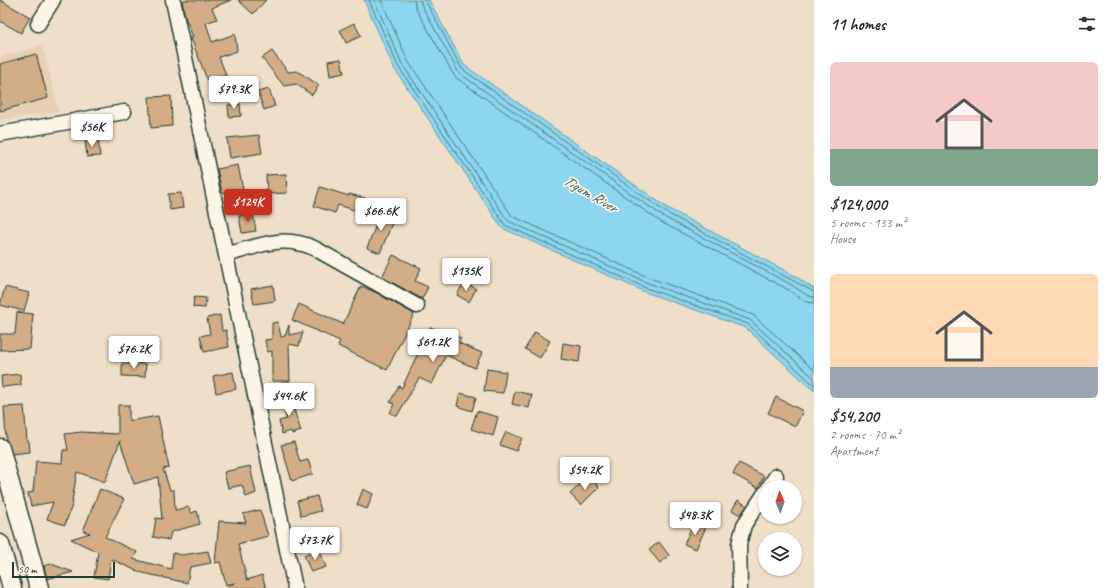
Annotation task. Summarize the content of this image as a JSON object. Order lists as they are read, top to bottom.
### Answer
{
  "water": ["Tigum River"],
  "scale_bar": "50 m",
  "north": "top",
  "page": {
    "heading": "11 homes",
    "list": [
      {
        "name": "$124,000",
        "note": "5 rooms · 133 m² · House"
      },
      {
        "name": "$54,200",
        "note": "2 rooms · 70 m² · Apartment"
      }
    ],
    "price": [
      "$79.3K",
      "$56K",
      "$124K",
      "$66.6K",
      "$135K",
      "$61.2K",
      "$76.2K",
      "$44.6K",
      "$54.2K",
      "$48.3K",
      "$73.7K"
    ],
    "scale": "50 m"
  }
}
